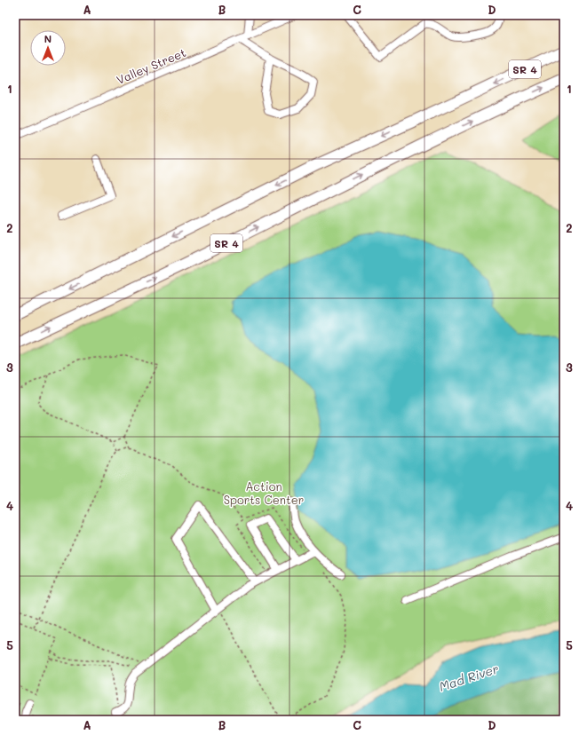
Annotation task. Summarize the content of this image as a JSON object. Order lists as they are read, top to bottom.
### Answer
{
  "streets": {
    "highway": ["SR 4"],
    "street": ["Valley Street"]
  },
  "water": ["Mad River"],
  "parks": ["Action Sports Center"],
  "north": "top",
  "grid": {
    "columns": [
      "A",
      "B",
      "C",
      "D"
    ],
    "rows": [
      "1",
      "2",
      "3",
      "4",
      "5"
    ]
  }
}
